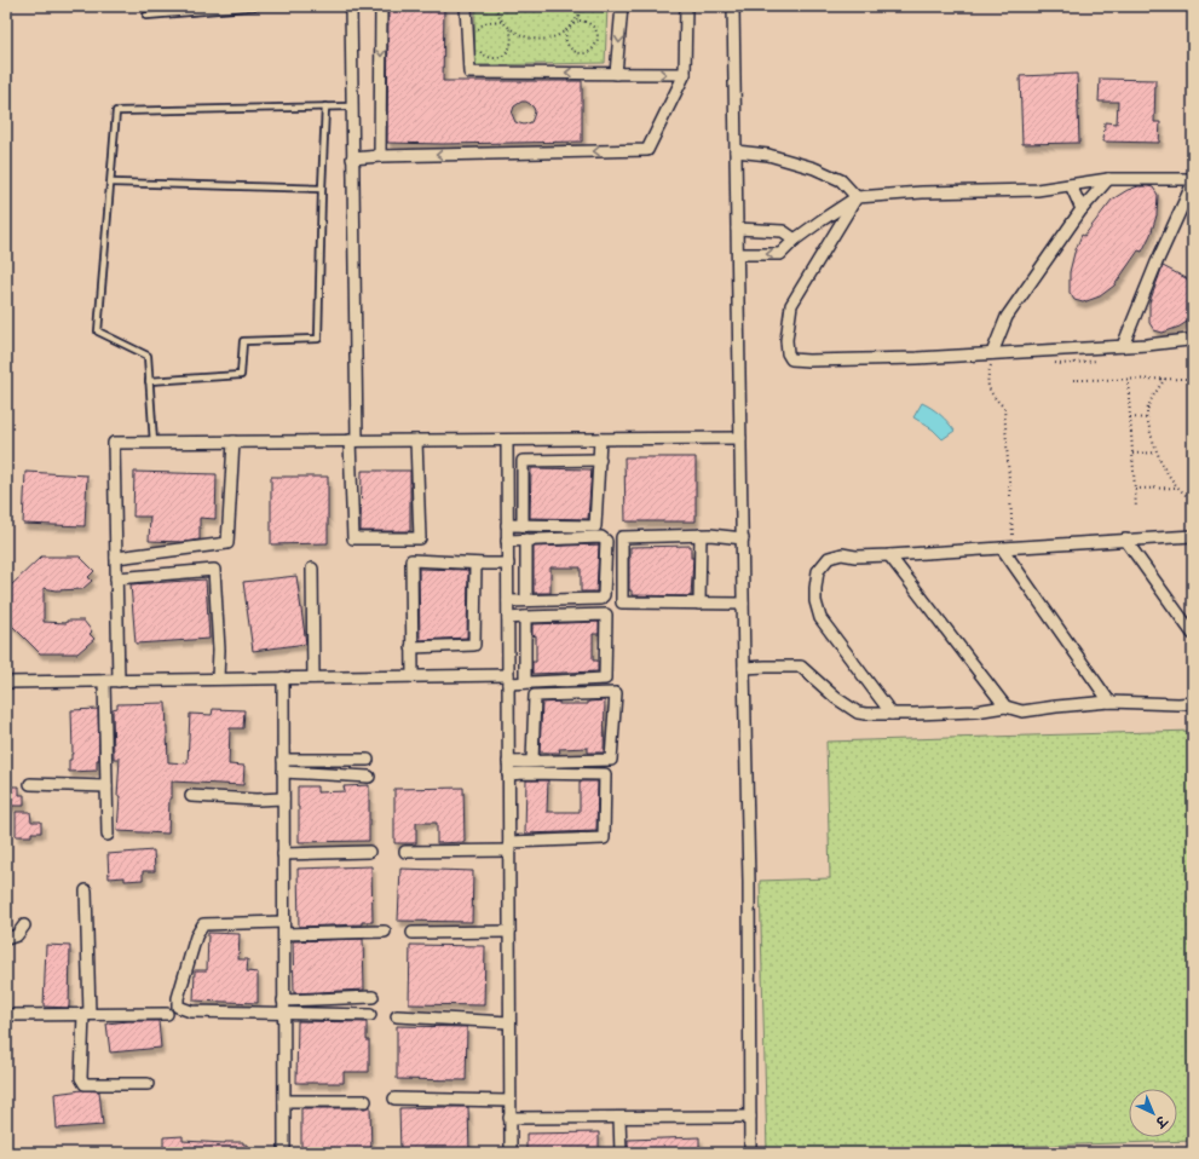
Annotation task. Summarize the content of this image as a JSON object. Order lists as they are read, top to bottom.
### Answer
{
  "north": "bottom right"
}
